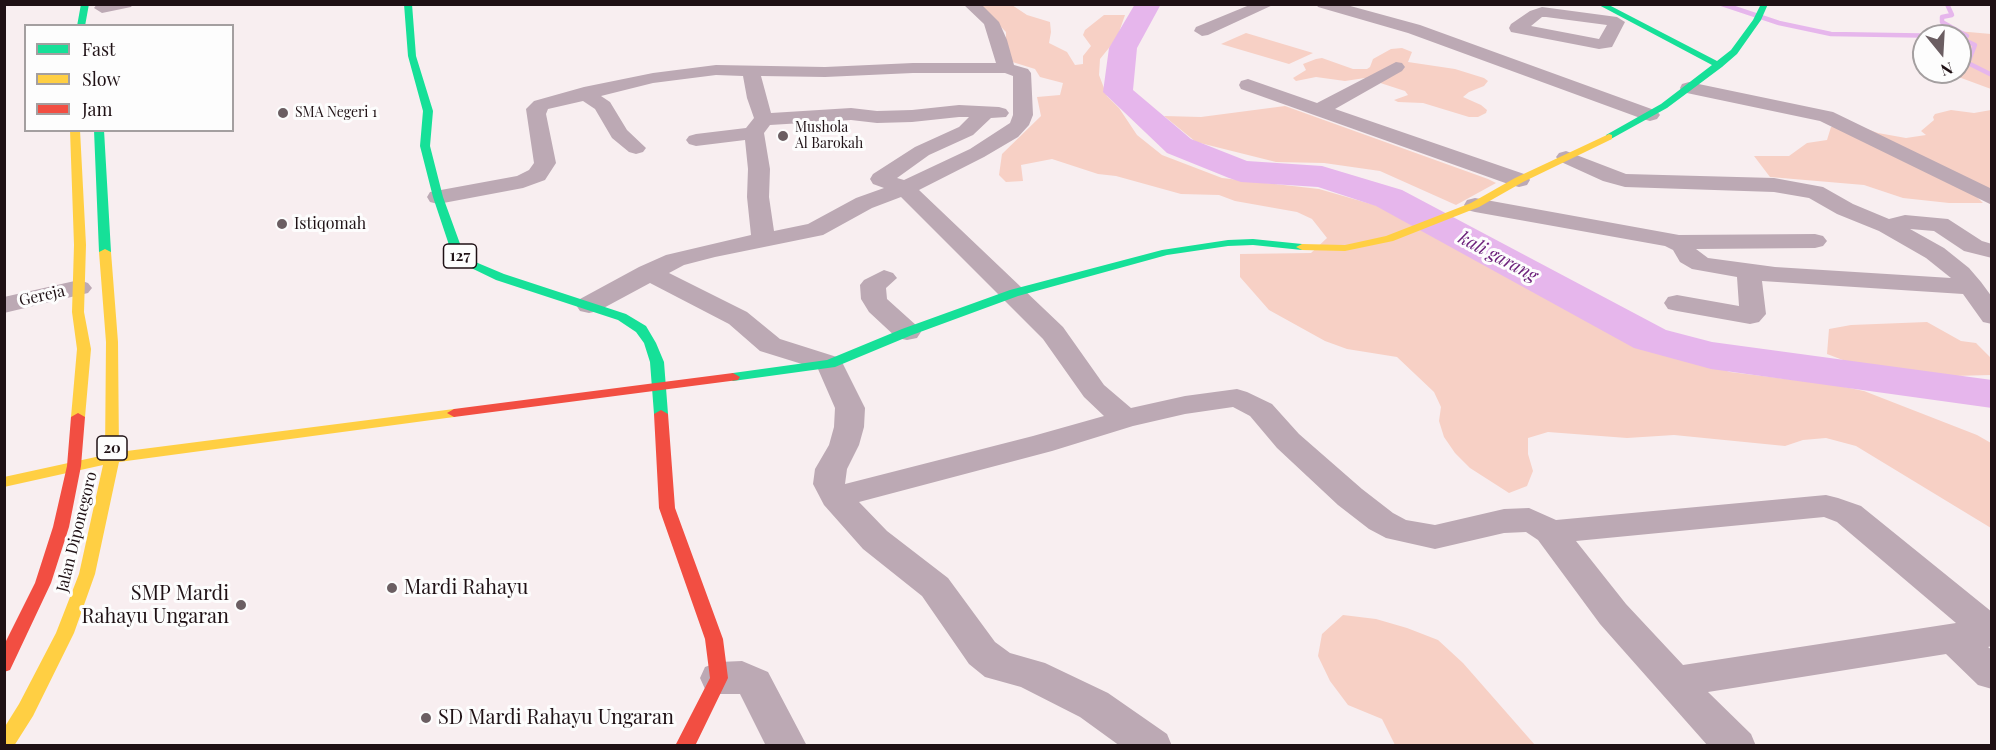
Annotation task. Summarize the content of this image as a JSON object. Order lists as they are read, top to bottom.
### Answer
{
  "streets": {
    "main road": ["127", "20", "Jalan Diponegoro"],
    "street": ["Gereja"]
  },
  "crossings": [
    ["Gereja", "Jalan Diponegoro"]
  ],
  "water": ["kali garang"],
  "places": [
    "SMA Negeri 1",
    "Mushola Al Barokah",
    "Istiqomah",
    "Mardi Rahayu",
    "SMP Mardi Rahayu Ungaran",
    "SD Mardi Rahayu Ungaran"
  ],
  "legend": ["Fast", "Slow", "Jam"],
  "north": "bottom"
}
